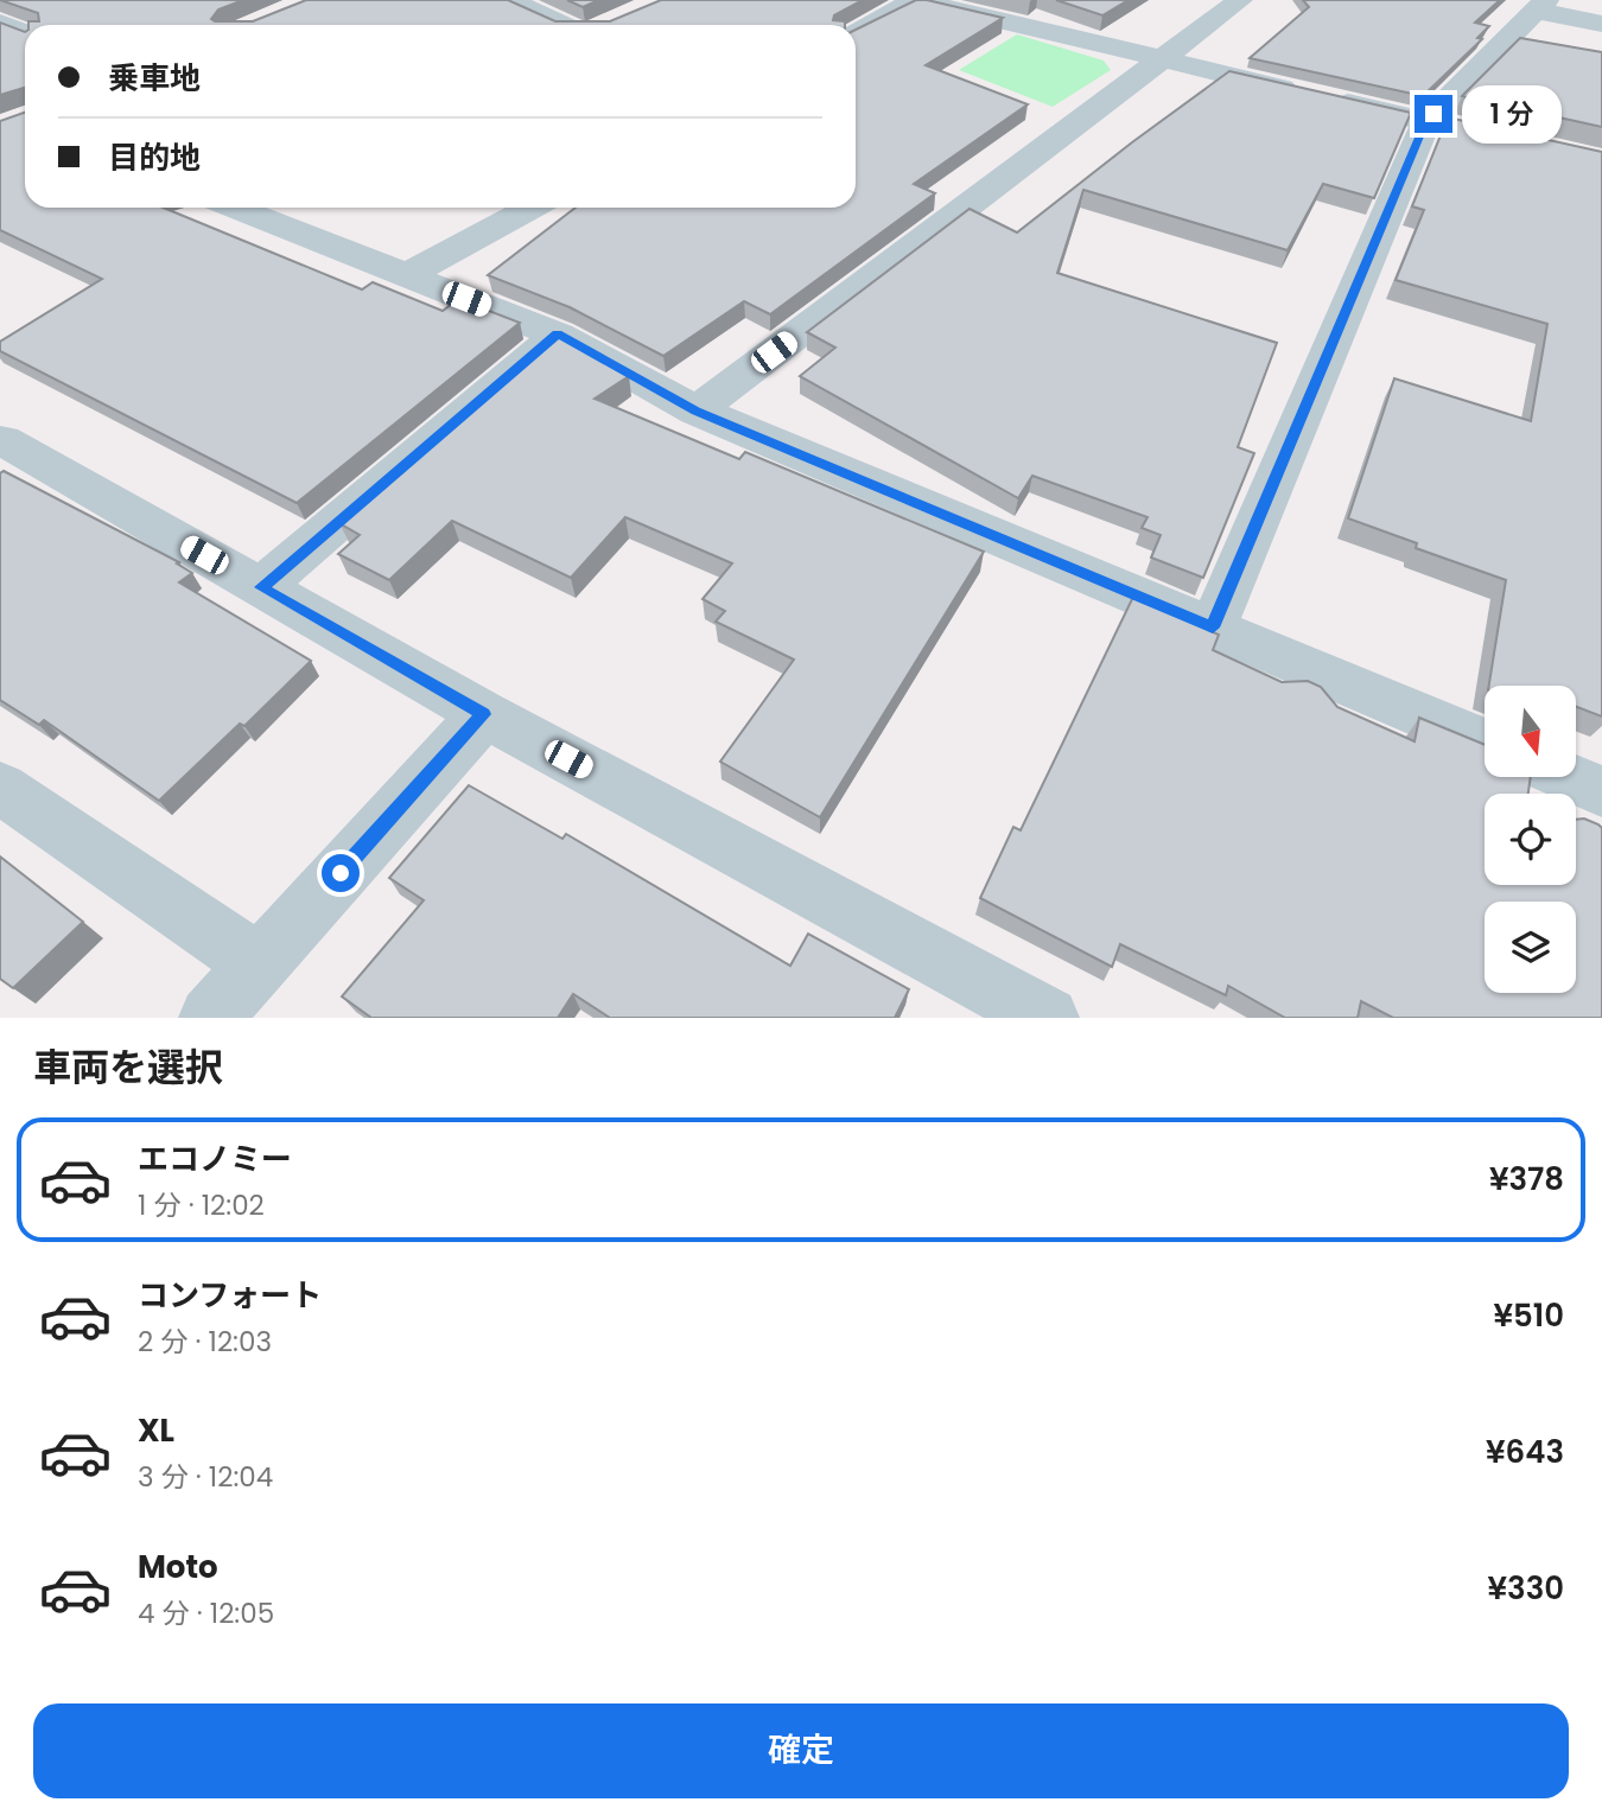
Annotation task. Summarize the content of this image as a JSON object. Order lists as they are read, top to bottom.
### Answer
{
  "north": "bottom",
  "page": {
    "banner": ["乗車地", "目的地"],
    "bubble": "1 分",
    "heading": "車両を選択",
    "list": [
      {
        "name": "エコノミー",
        "note": "1 分 · 12:02",
        "value": "¥378"
      },
      {
        "name": "コンフォート",
        "note": "2 分 · 12:03",
        "value": "¥510"
      },
      {
        "name": "XL",
        "note": "3 分 · 12:04",
        "value": "¥643"
      },
      {
        "name": "Moto",
        "note": "4 分 · 12:05",
        "value": "¥330"
      }
    ],
    "buttons": "確定"
  }
}
